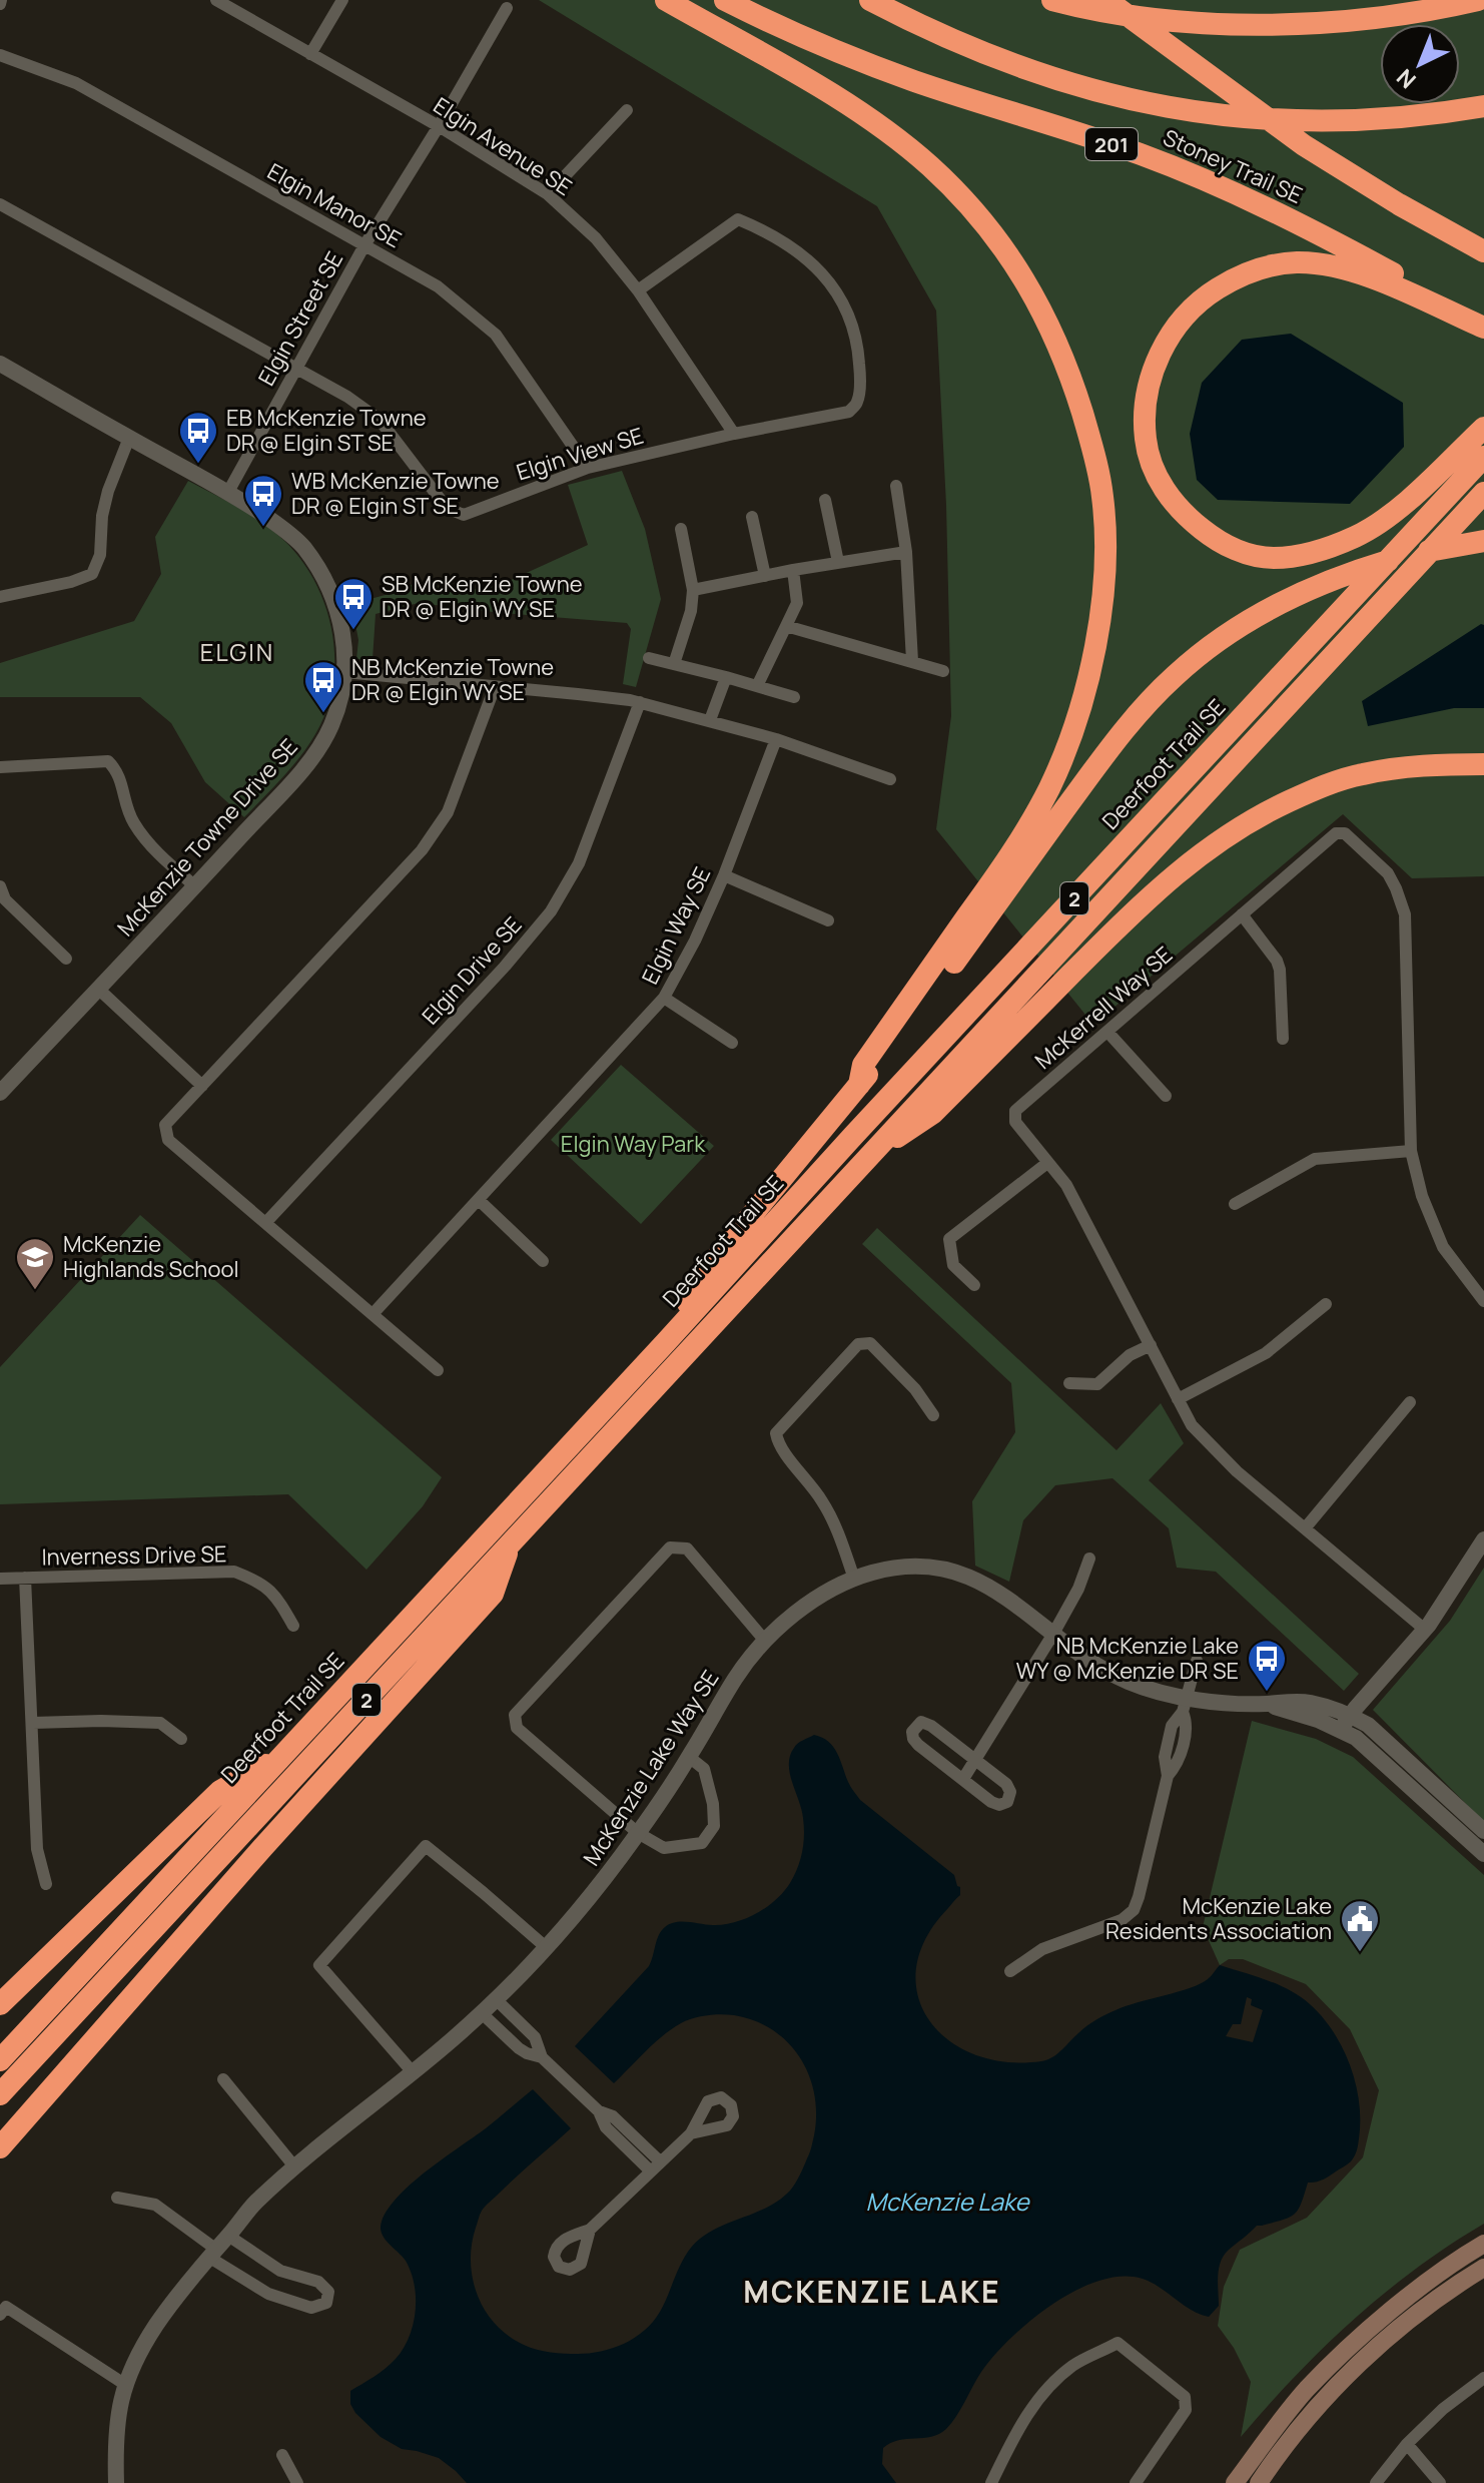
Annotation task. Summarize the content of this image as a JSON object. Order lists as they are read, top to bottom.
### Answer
{
  "streets": {
    "highway": [
      "201",
      "Stoney Trail SE",
      "Deerfoot Trail SE",
      "2"
    ],
    "street": [
      "Elgin Avenue SE",
      "Elgin Manor SE",
      "Elgin Street SE",
      "Elgin View SE",
      "McKenzie Towne Drive SE",
      "Elgin Way SE",
      "Elgin Drive SE",
      "McKerrell Way SE",
      "Inverness Drive SE",
      "McKenzie Lake Way SE"
    ]
  },
  "crossings": [
    ["Elgin Avenue SE", "Elgin Street SE"],
    ["Elgin Avenue SE", "Elgin View SE"],
    ["Elgin Manor SE", "Elgin Street SE"],
    ["Elgin Manor SE", "Elgin View SE"],
    ["Elgin Street SE", "Elgin View SE"],
    ["Elgin Street SE", "McKenzie Towne Drive SE"]
  ],
  "districts": ["ELGIN", "MCKENZIE LAKE"],
  "water": ["McKenzie Lake"],
  "parks": ["Elgin Way Park"],
  "places": {
    "bus stop": [
      "EB McKenzie Towne DR @ Elgin ST SE",
      "WB McKenzie Towne DR @ Elgin ST SE",
      "SB McKenzie Towne DR @ Elgin WY SE",
      "NB McKenzie Towne DR @ Elgin WY SE",
      "NB McKenzie Lake WY @ McKenzie DR SE"
    ],
    "school or university": ["McKenzie Highlands School"],
    "public building": ["McKenzie Lake Residents Association"]
  },
  "north": "bottom left"
}
